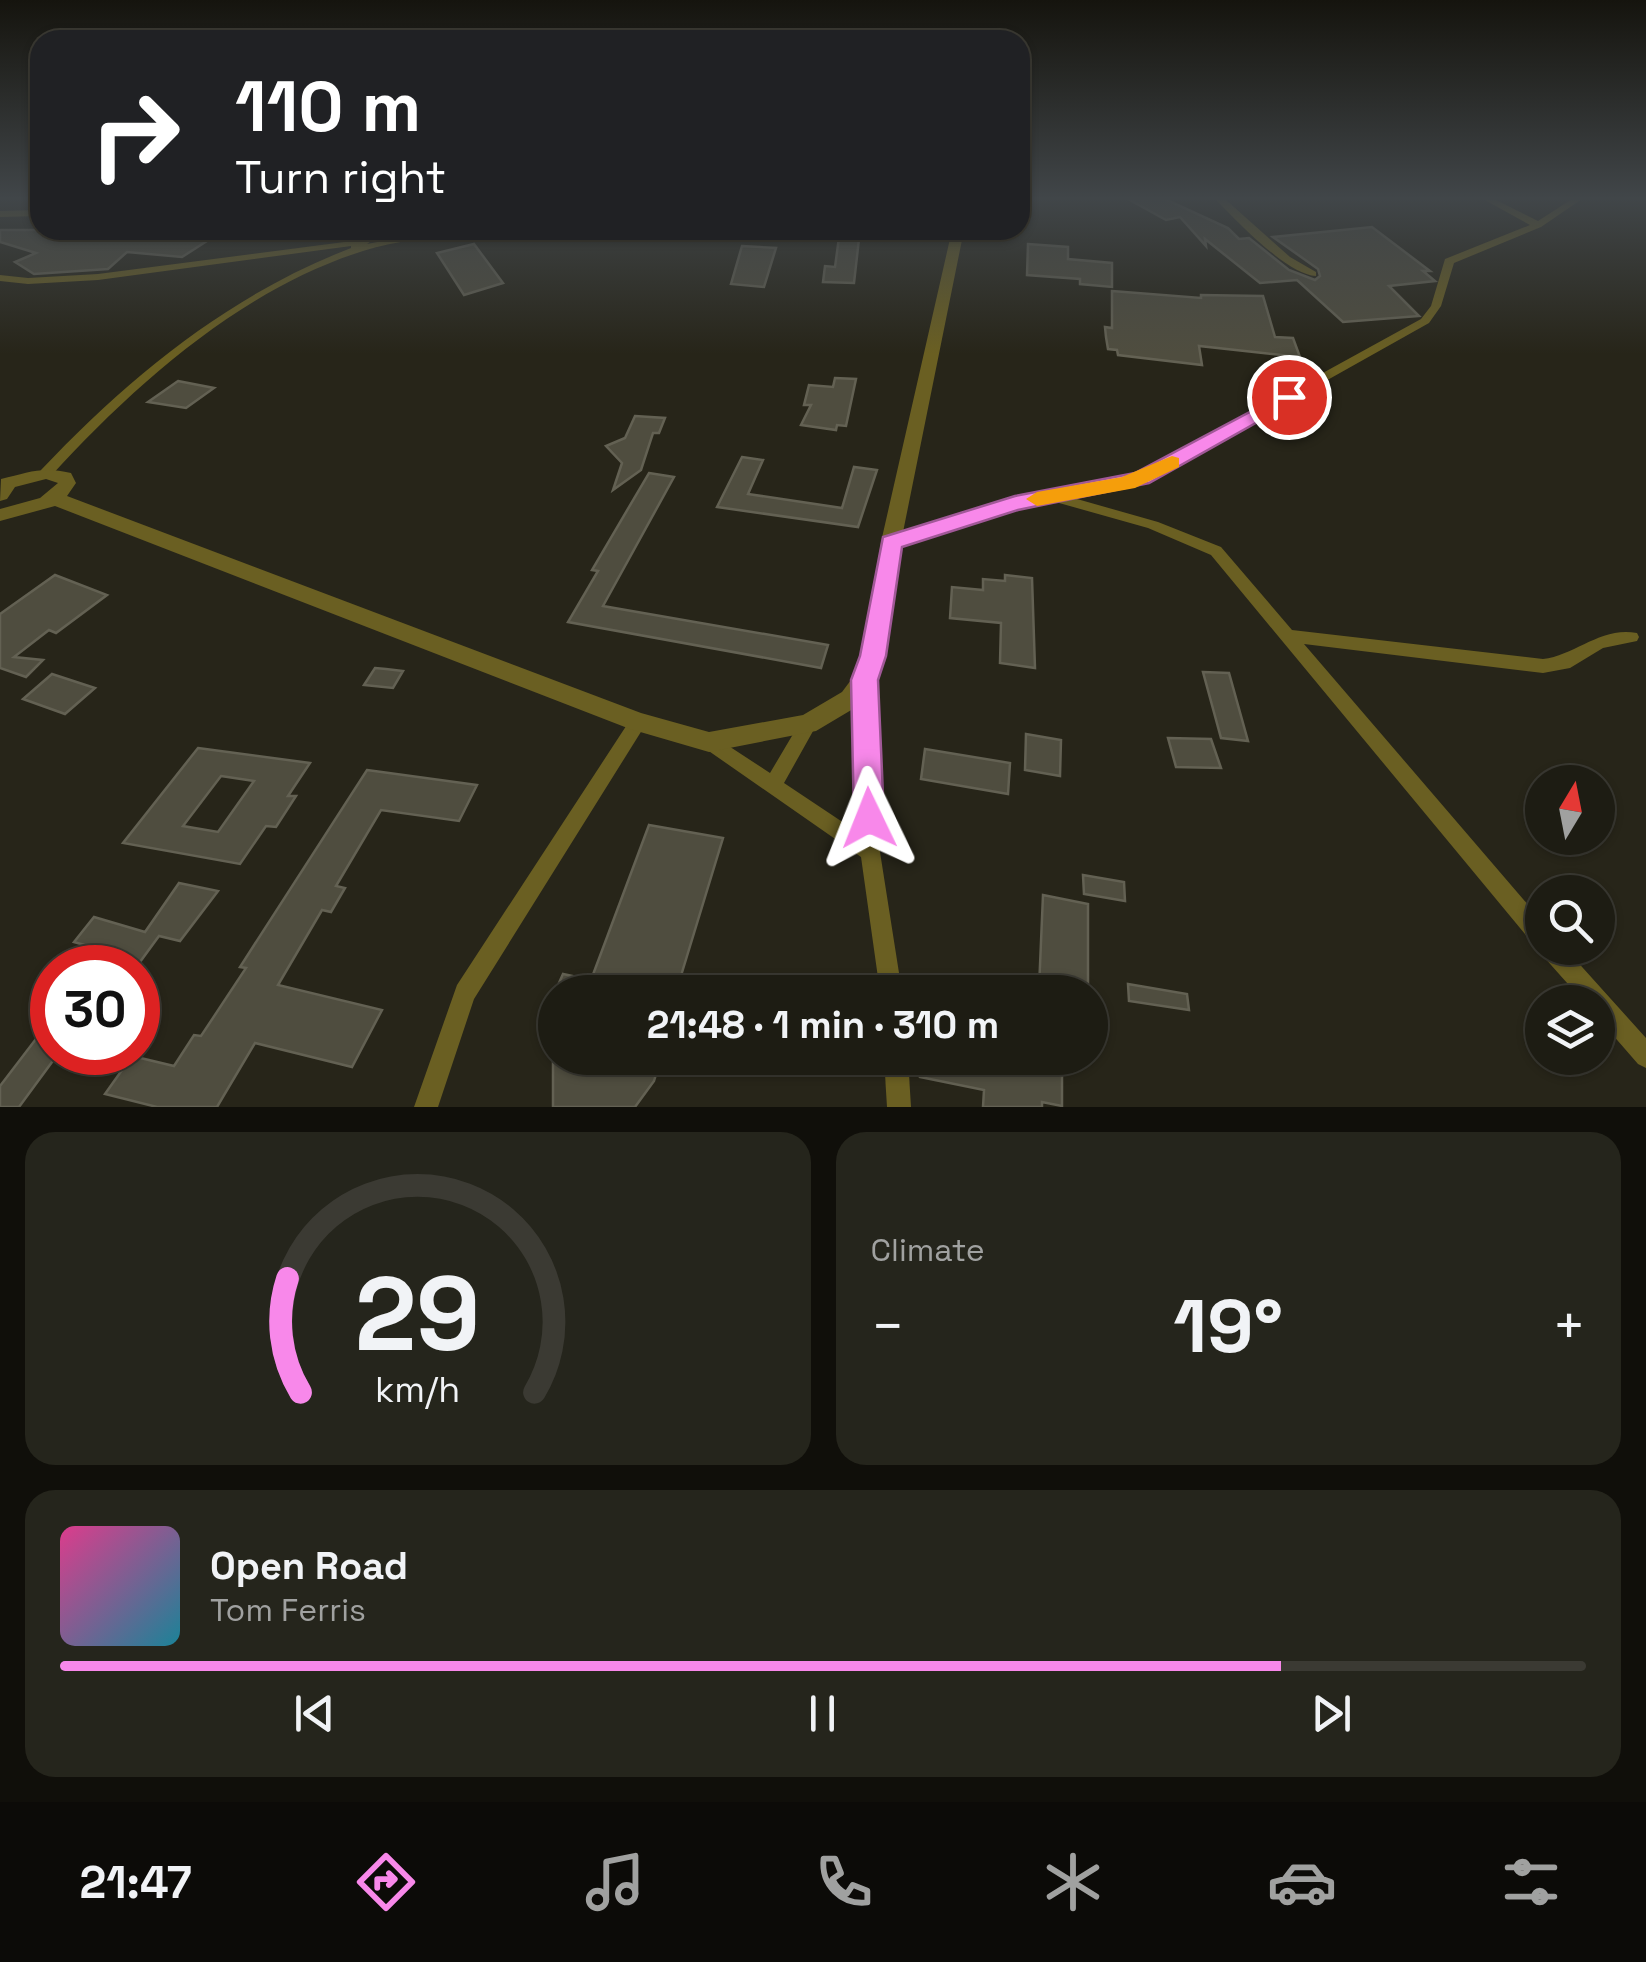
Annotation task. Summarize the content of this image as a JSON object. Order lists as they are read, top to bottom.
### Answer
{
  "north": "top",
  "page": {
    "turn": ["110 m", "Turn right"],
    "limit": "30",
    "trip": "21:48 · 1 min · 310 m",
    "tile": "Climate",
    "heat": ["−", "19°", "+"],
    "song": ["Open Road", "Tom Ferris"],
    "tabs": "21:47",
    "gauge": ["29", "km/h"]
  }
}
